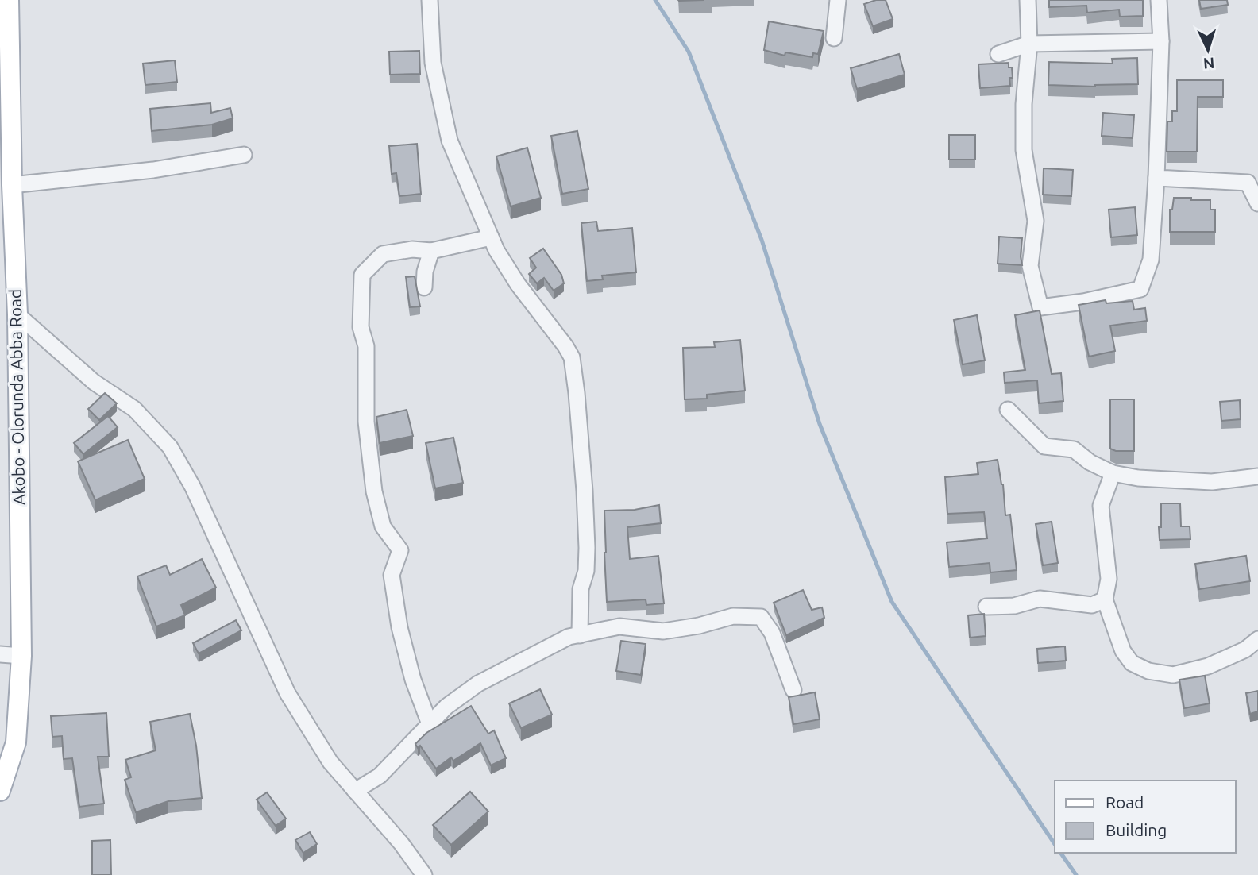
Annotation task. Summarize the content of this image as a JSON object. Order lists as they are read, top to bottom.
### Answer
{
  "streets": {
    "main road": ["Akobo - Olorunda Abba Road"]
  },
  "legend": ["Road", "Building"],
  "north": "bottom"
}
